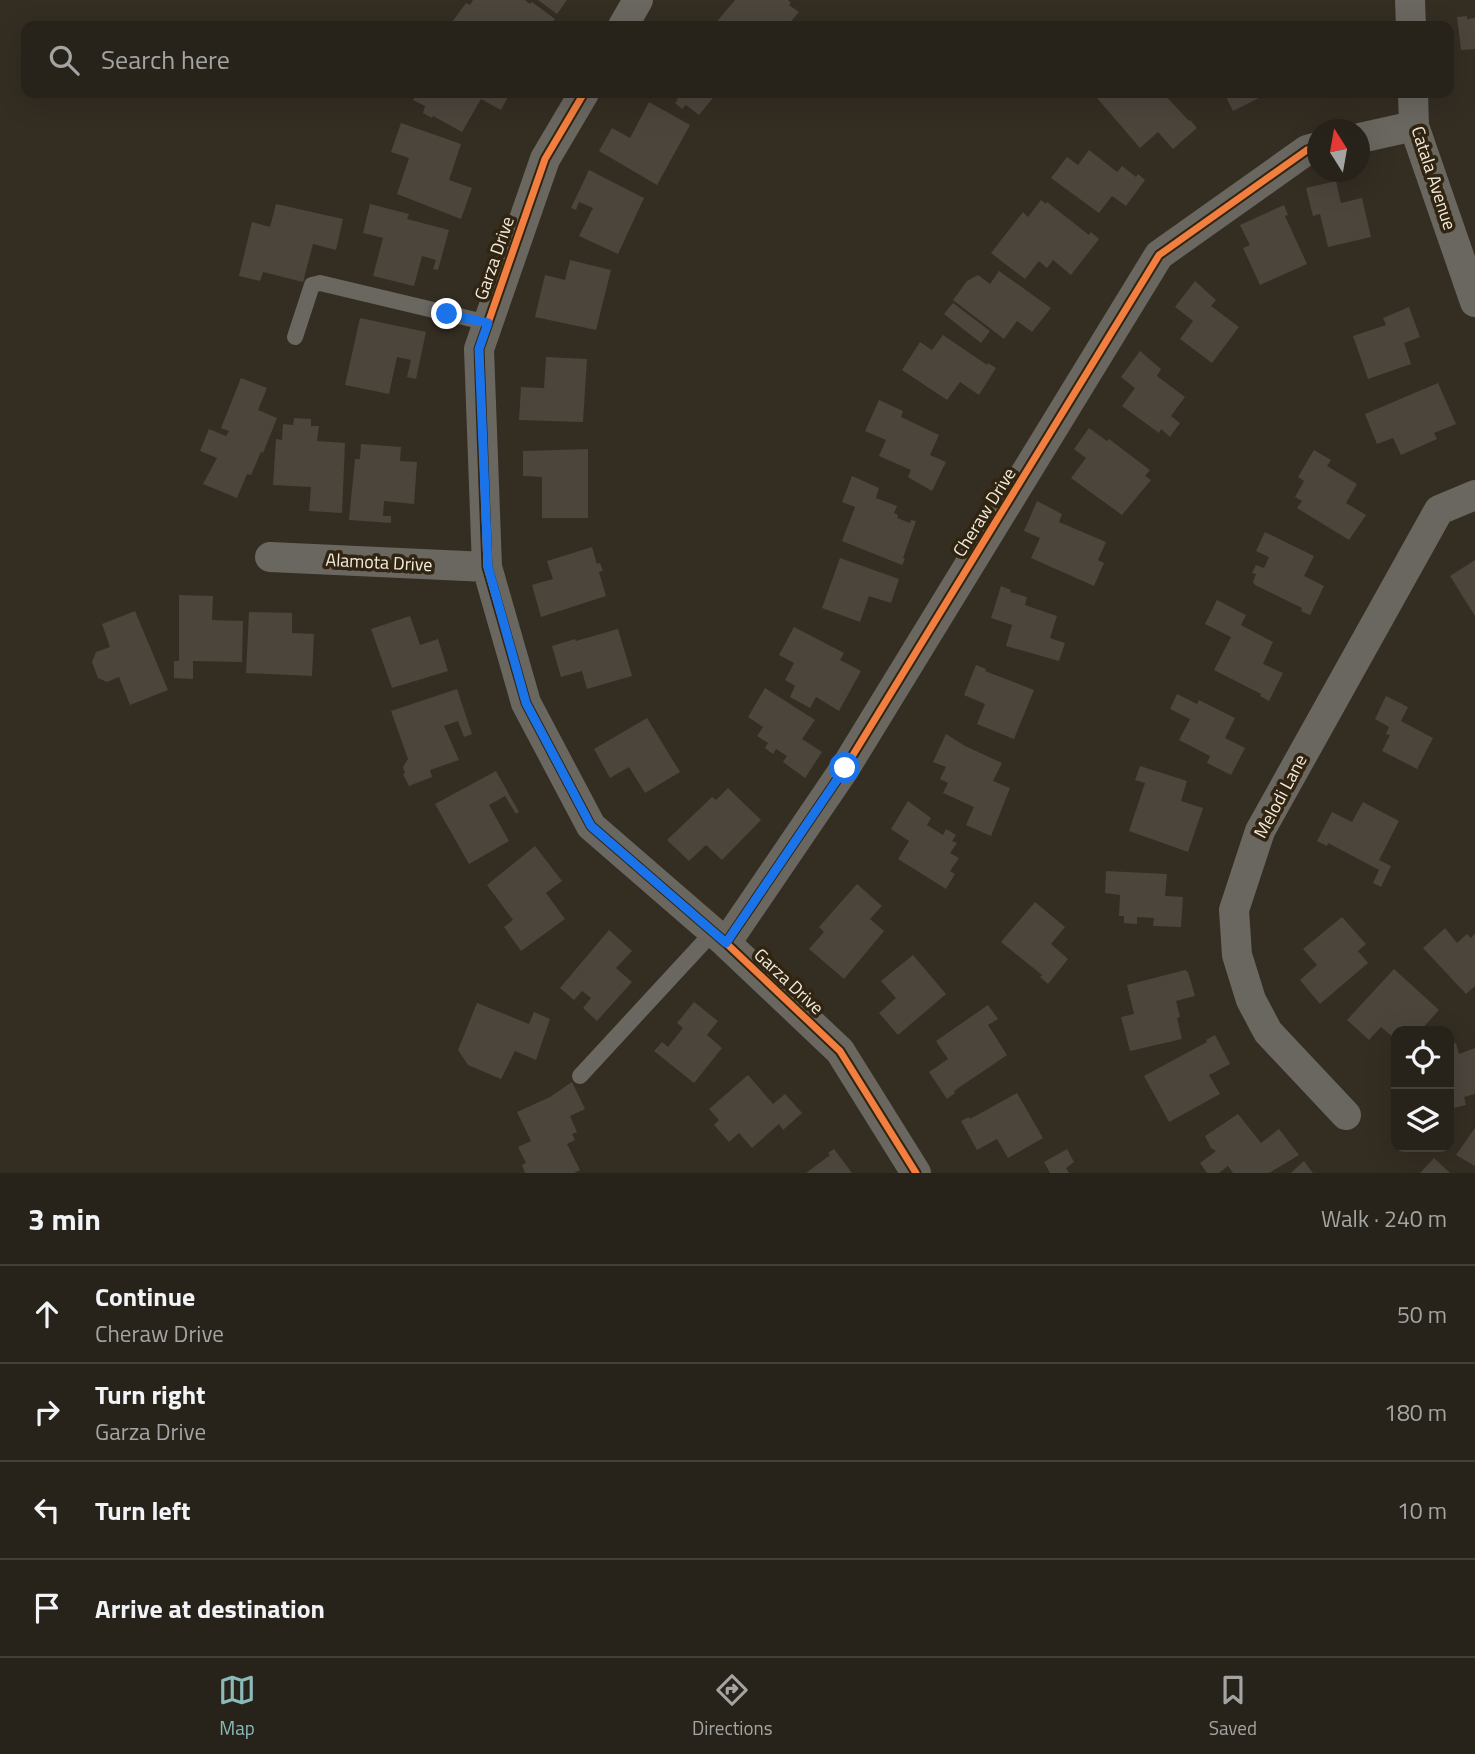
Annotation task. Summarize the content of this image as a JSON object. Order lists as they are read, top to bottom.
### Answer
{
  "streets": {
    "street": [
      "Catala Avenue",
      "Garza Drive",
      "Cheraw Drive",
      "Alamota Drive",
      "Melodi Lane"
    ]
  },
  "crossings": [
    ["Garza Drive", "Cheraw Drive"],
    ["Garza Drive", "Alamota Drive"]
  ],
  "north": "top",
  "page": {
    "search": "Search here",
    "heading": ["3 min", "Walk · 240 m"],
    "list": [
      ["Continue", "Cheraw Drive", "50 m"],
      ["Turn right", "Garza Drive", "180 m"],
      ["Turn left", "10 m"],
      "Arrive at destination"
    ],
    "nav": ["Map", "Directions", "Saved"]
  }
}
